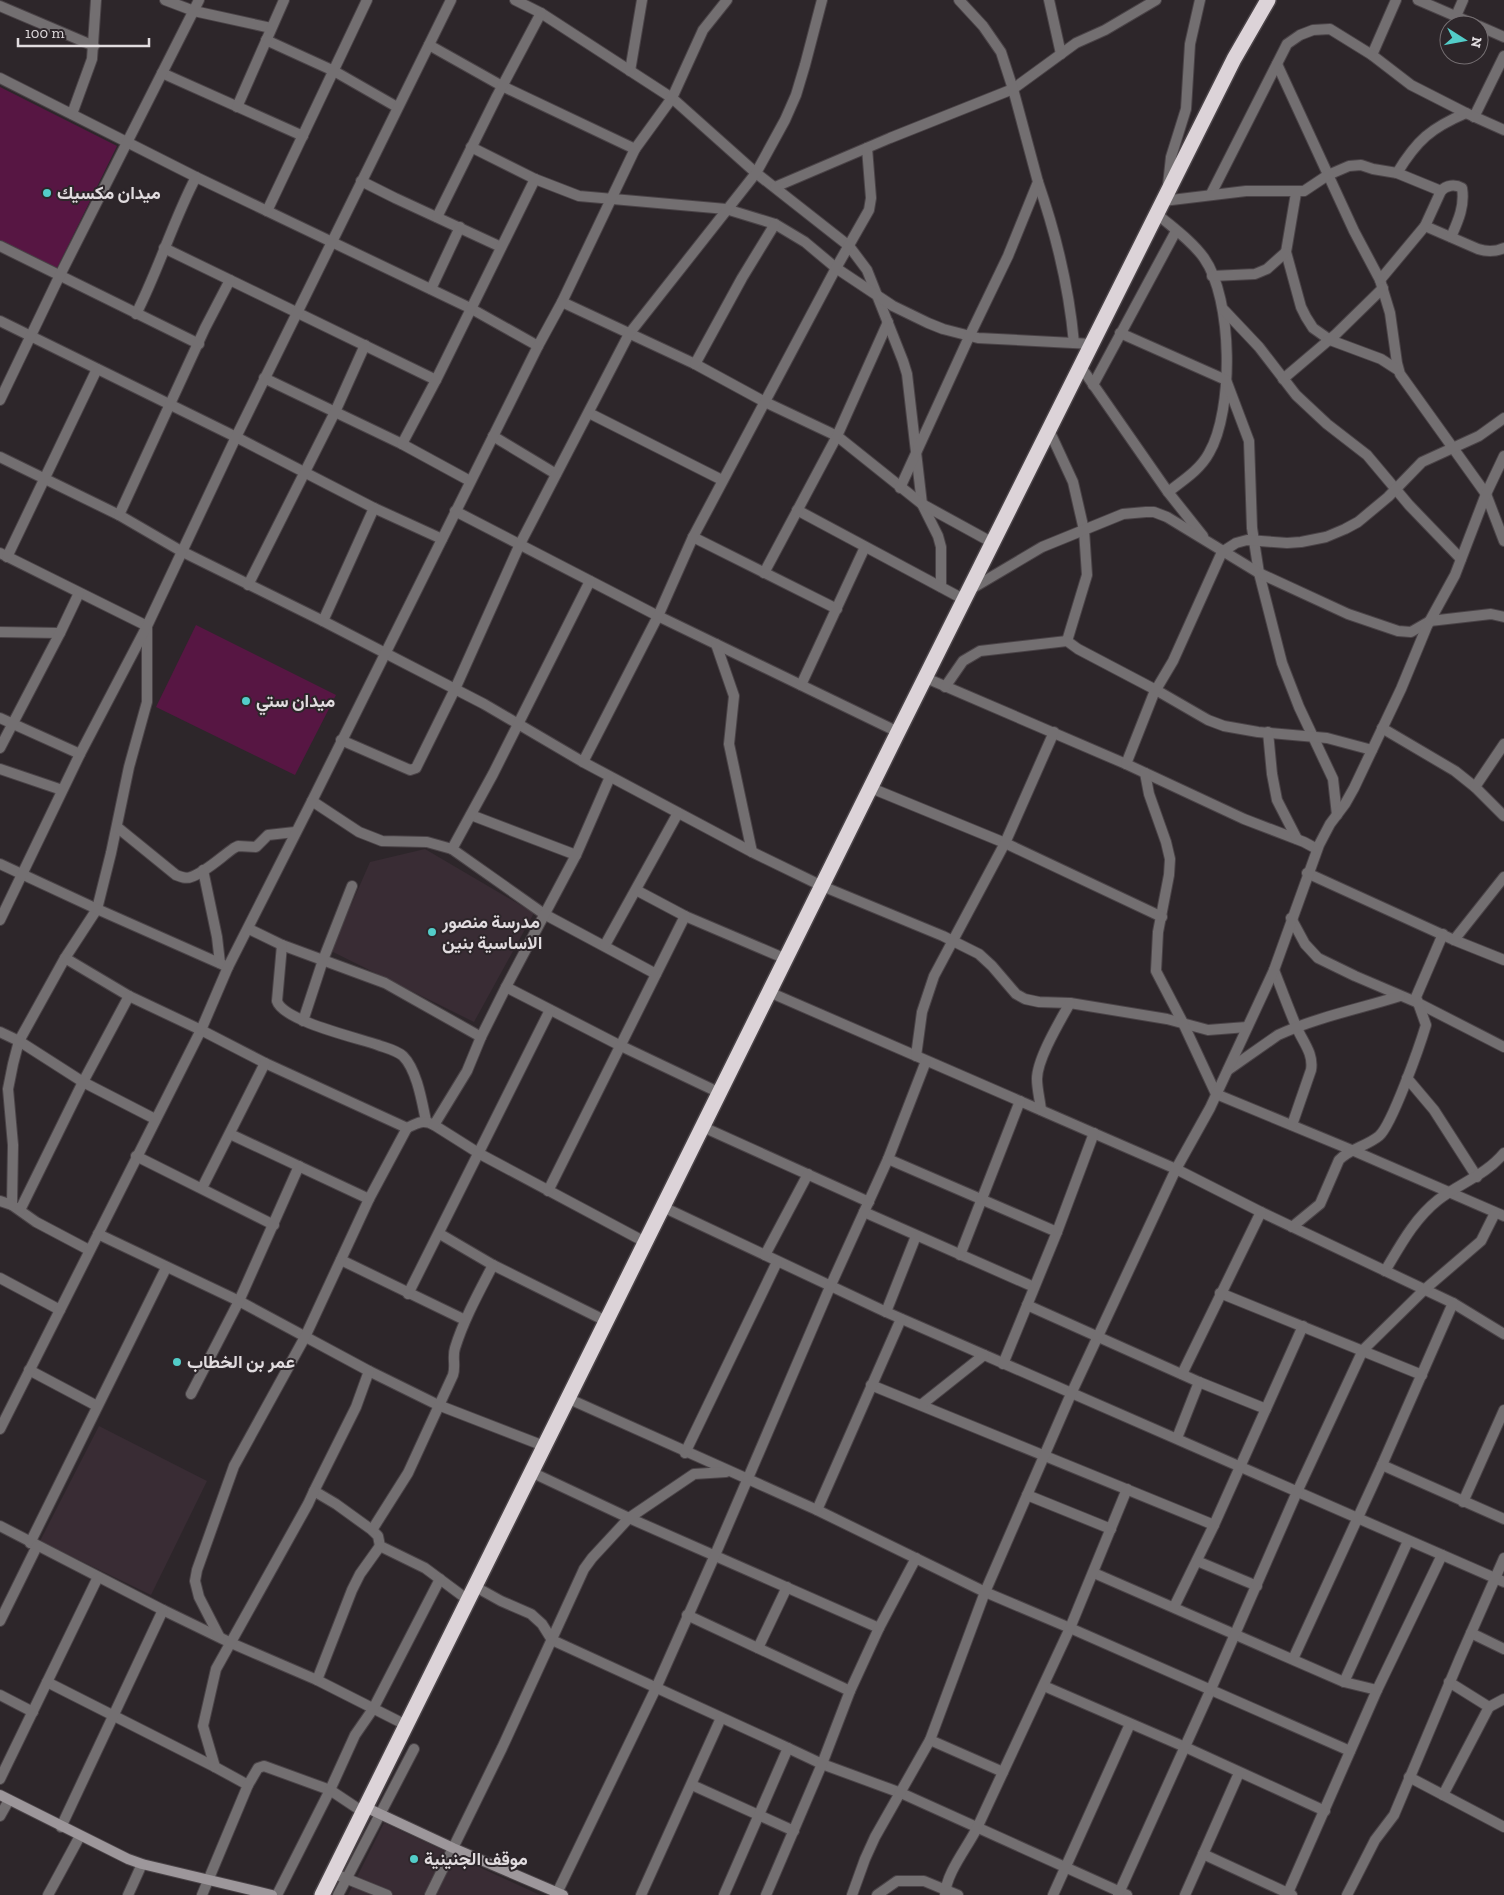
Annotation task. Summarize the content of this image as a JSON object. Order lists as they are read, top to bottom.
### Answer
{
  "places": [
    "ميدان مكسيك",
    "ميدان ستي",
    "مدرسة منصور الاساسية بنين",
    "عمر بن الخطاب",
    "موقف الجنينية"
  ],
  "scale_bar": "100 m",
  "north": "right"
}
